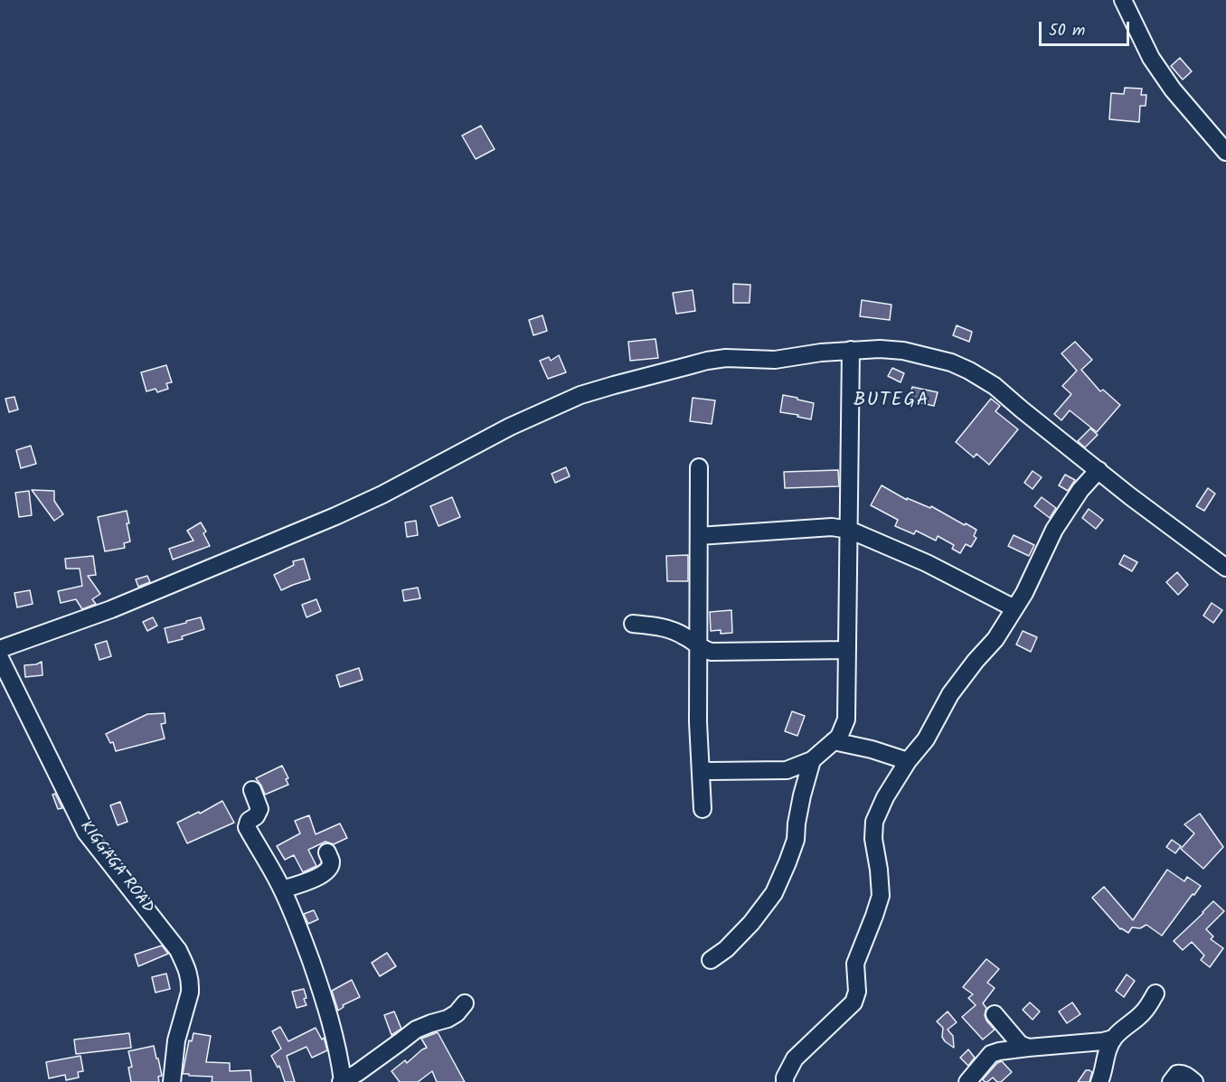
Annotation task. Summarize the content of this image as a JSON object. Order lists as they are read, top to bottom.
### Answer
{
  "streets": {
    "street": ["KIGGAGA ROAD"]
  },
  "districts": ["BUTEGA"],
  "scale_bar": "50 m"
}
